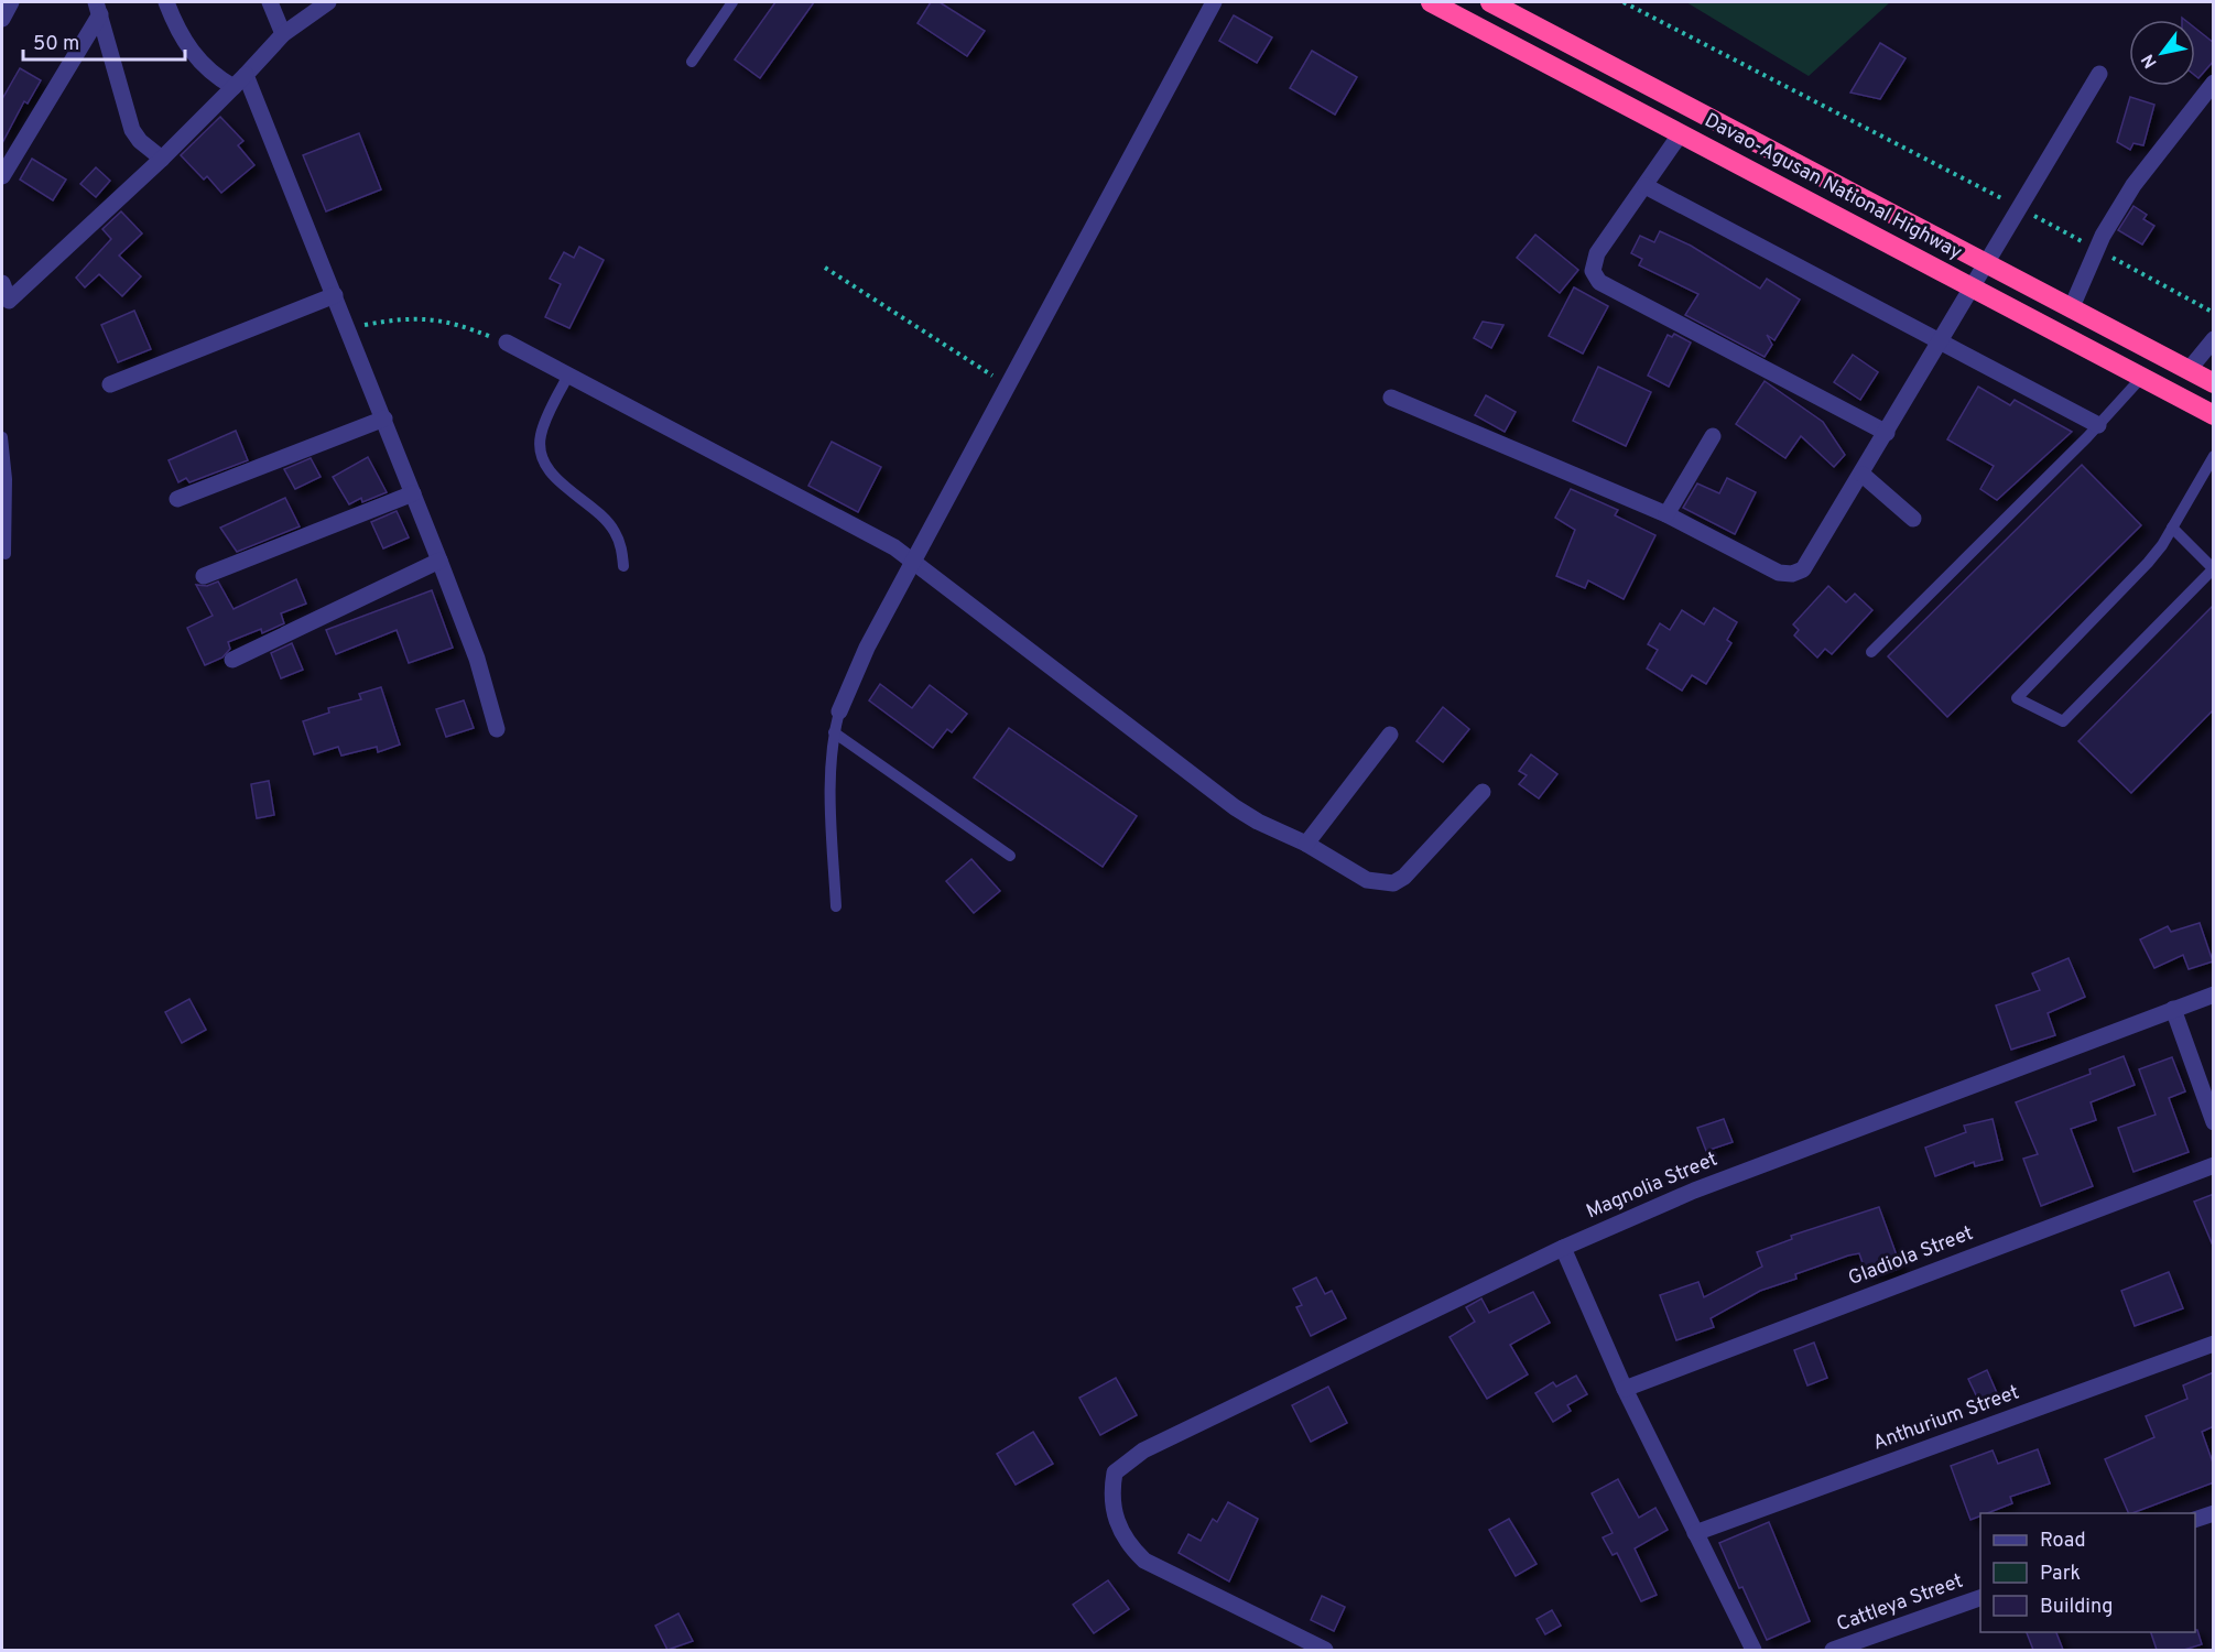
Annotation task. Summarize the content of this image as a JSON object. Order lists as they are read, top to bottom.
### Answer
{
  "streets": {
    "highway": ["Davao-Agusan National Highway"],
    "street": [
      "Magnolia Street",
      "Gladiola Street",
      "Anthurium Street",
      "Cattleya Street"
    ]
  },
  "legend": ["Road", "Park", "Building"],
  "scale_bar": "50 m",
  "north": "bottom left"
}
